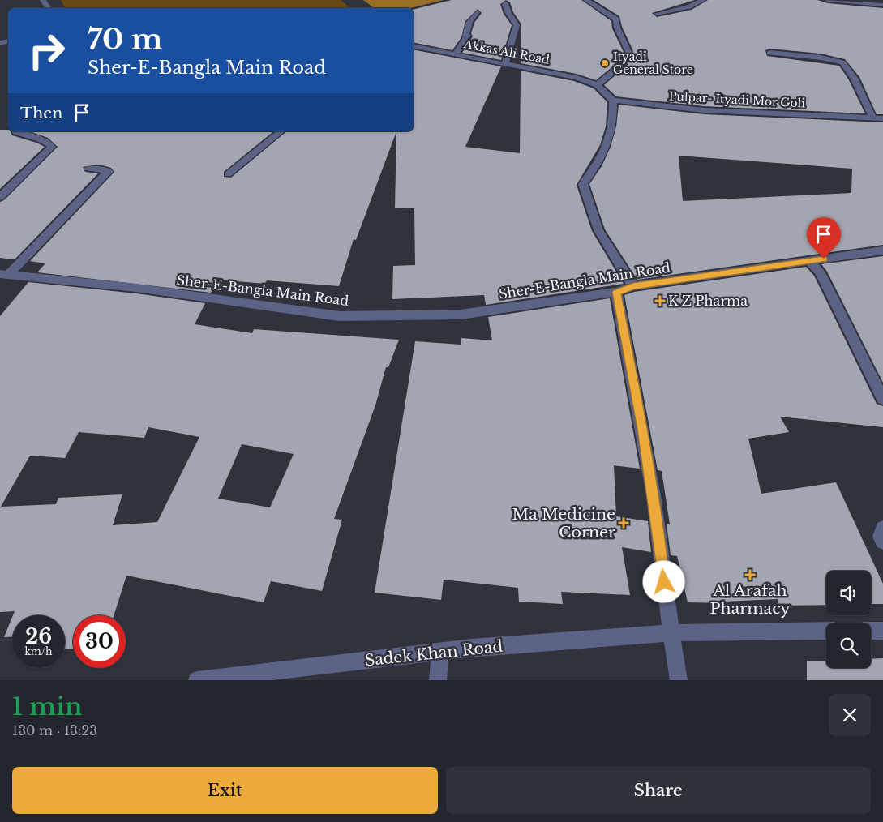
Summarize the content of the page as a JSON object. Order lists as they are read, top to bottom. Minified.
{"streets":{"street":["Akkas Ali Road","Pulpar- Ityadi Mor Goli","Sher-E-Bangla Main Road","Sadek Khan Road"]},"places":{"other":["Ityadi General Store"],"health":["K Z Pharma","Ma Medicine Corner","Al Arafah Pharmacy"]},"page":{"turn":["70 m","Sher-E-Bangla Main Road"],"then":"Then","speed":"26 km/h","limit":"30","heading":["1 min","130 m · 13:23"],"buttons":["Exit","Share"]}}
